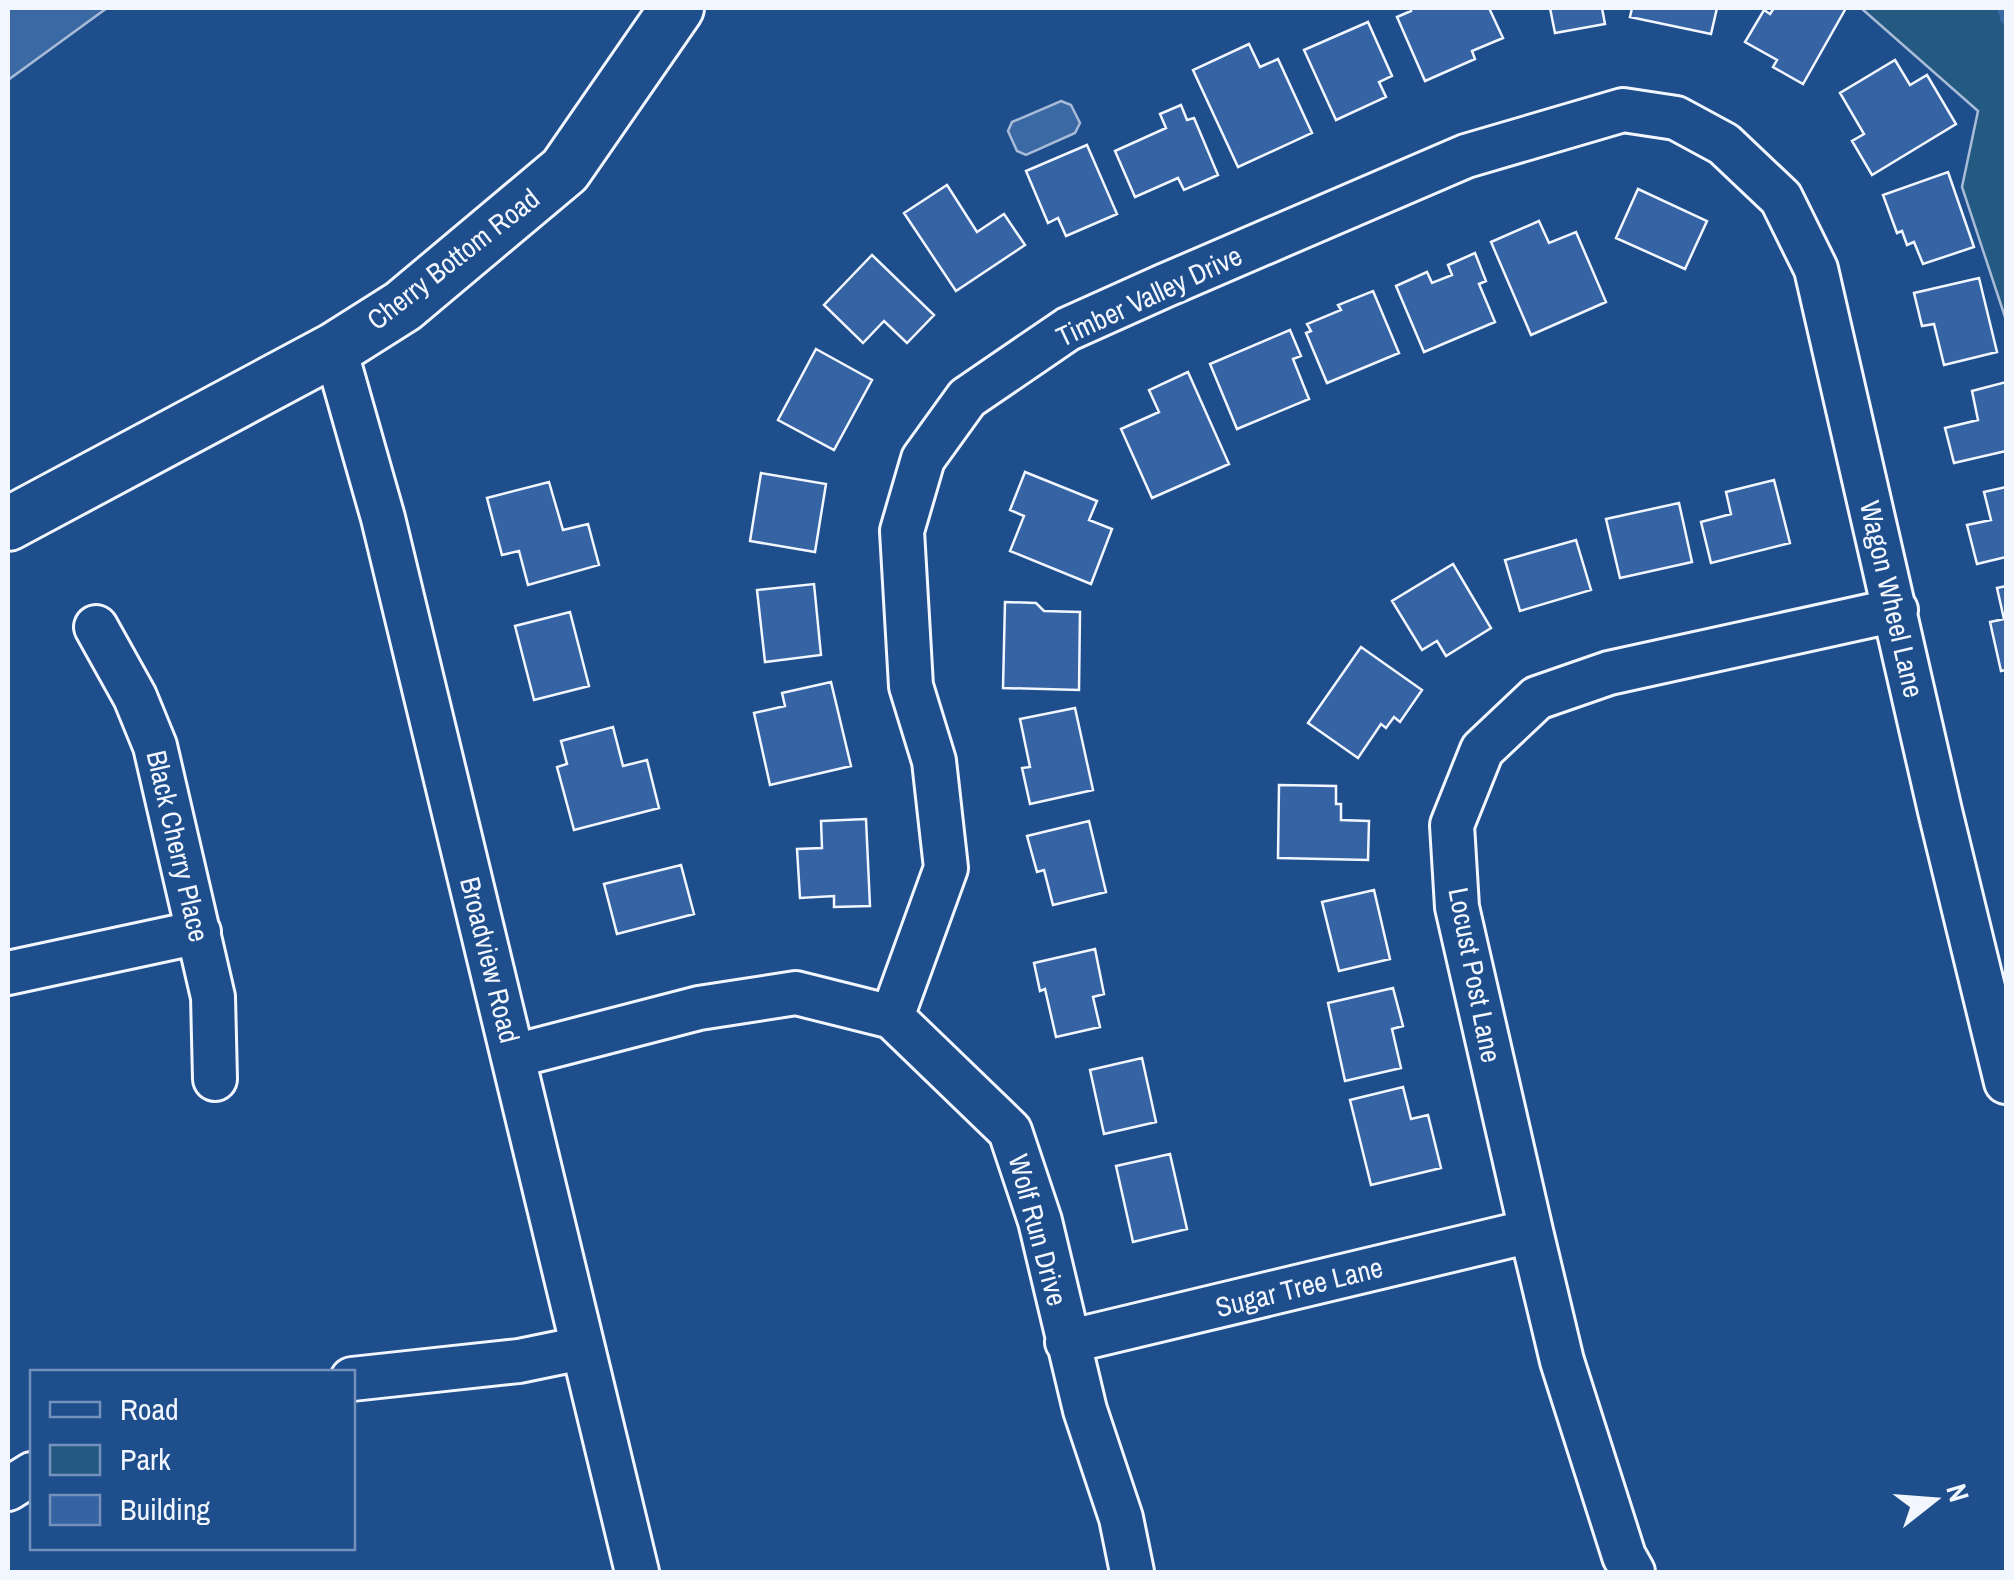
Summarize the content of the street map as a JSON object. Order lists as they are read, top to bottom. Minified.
{"streets":{"main road":["Cherry Bottom Road"],"street":["Timber Valley Drive","Wagon Wheel Lane","Black Cherry Place","Broadview Road","Locust Post Lane","Wolf Run Drive","Sugar Tree Lane"]},"crossings":[["Cherry Bottom Road","Broadview Road"],["Timber Valley Drive","Wagon Wheel Lane"],["Timber Valley Drive","Wolf Run Drive"],["Wagon Wheel Lane","Locust Post Lane"],["Broadview Road","Wolf Run Drive"],["Locust Post Lane","Sugar Tree Lane"],["Wolf Run Drive","Sugar Tree Lane"]],"legend":["Road","Park","Building"],"north":"right"}
